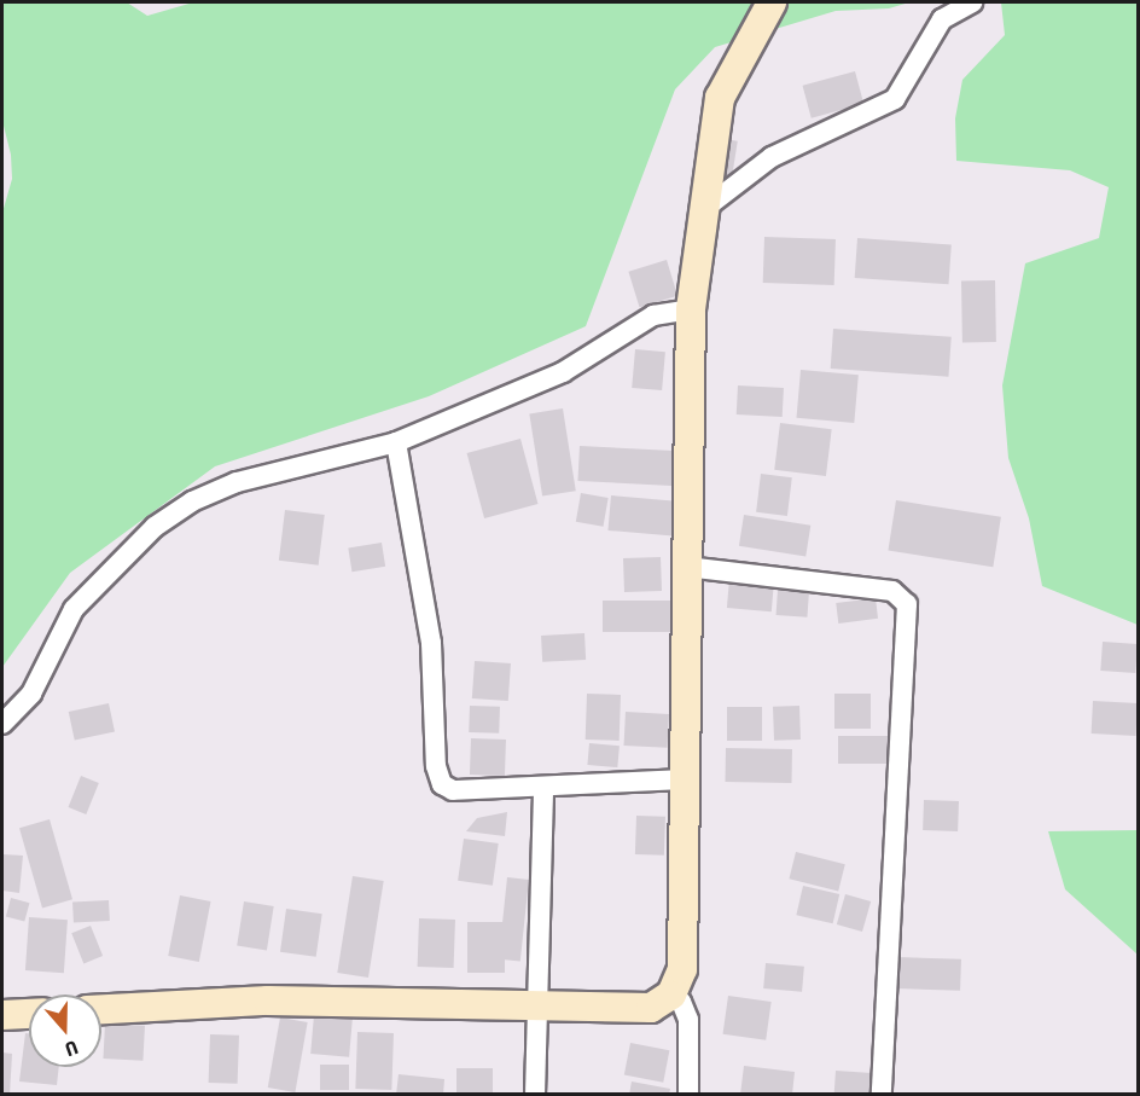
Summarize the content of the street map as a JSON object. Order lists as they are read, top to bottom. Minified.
{"north":"bottom"}
